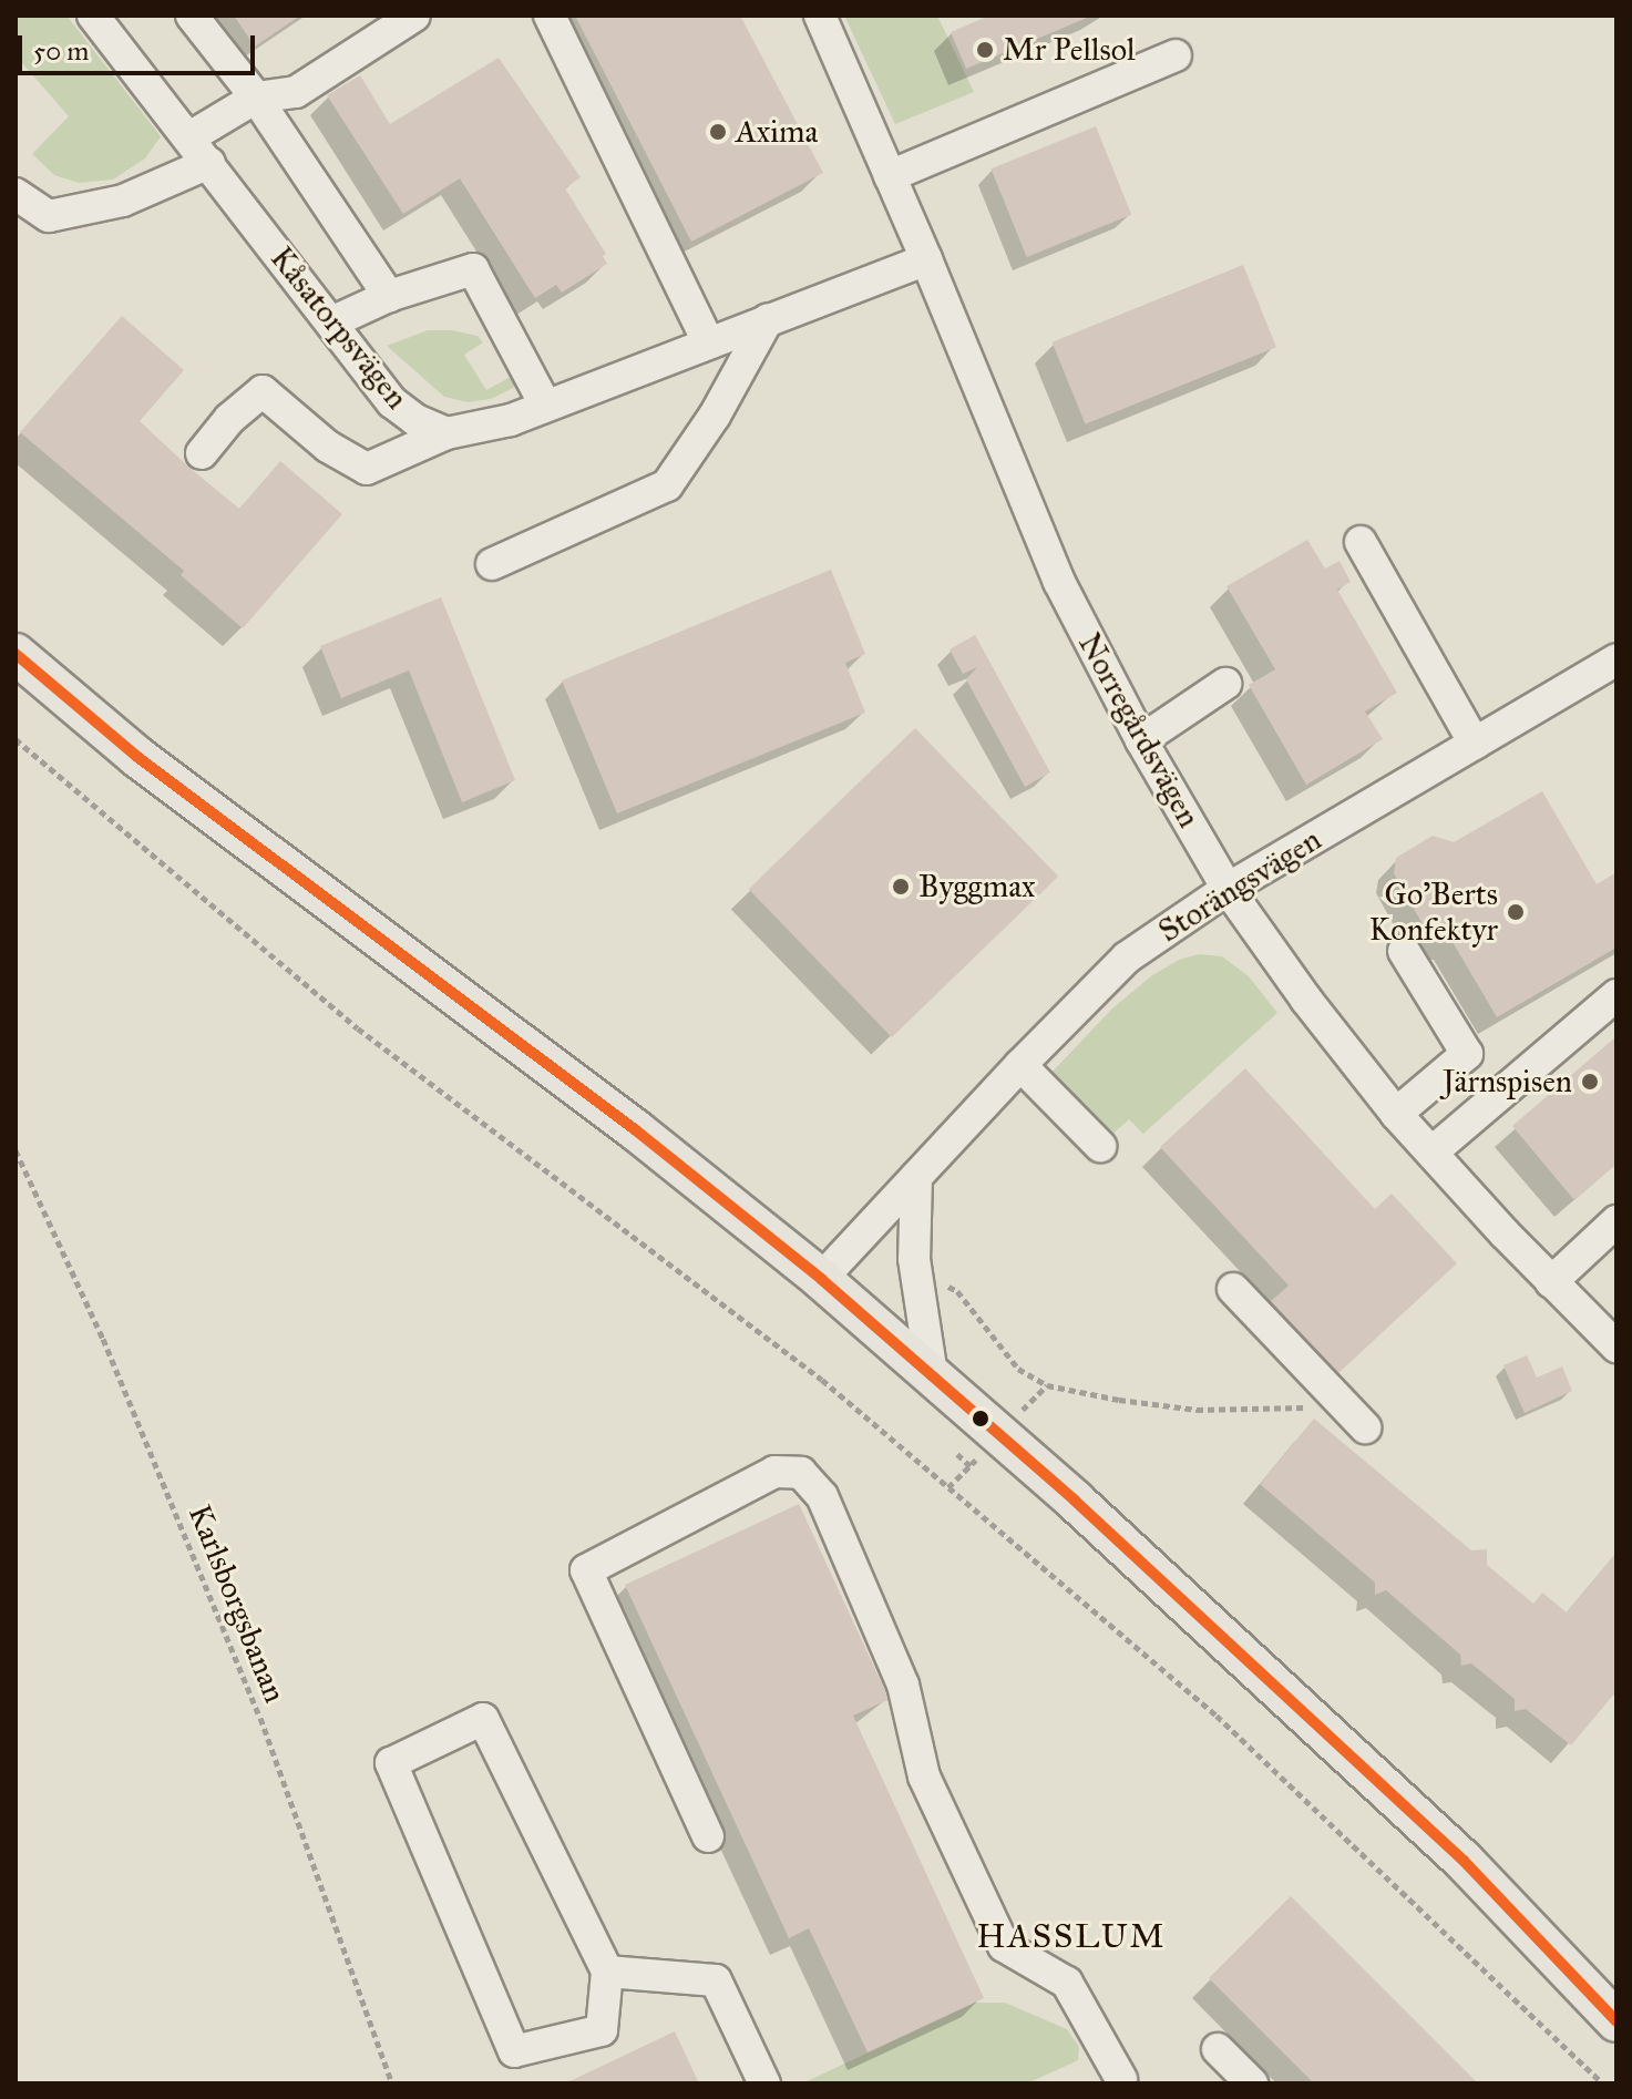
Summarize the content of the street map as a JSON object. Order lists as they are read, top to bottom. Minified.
{"streets":{"street":["Kåsatorpsvägen","Norregårdsvägen","Storängsvägen"],"path":["Karlsborgsbanan"]},"crossings":[["Norregårdsvägen","Storängsvägen"]],"districts":["HASSLUM"],"places":["Mr Pellsol","Axima","Byggmax","Go'Berts Konfektyr","Järnspisen"],"scale_bar":"50 m"}
